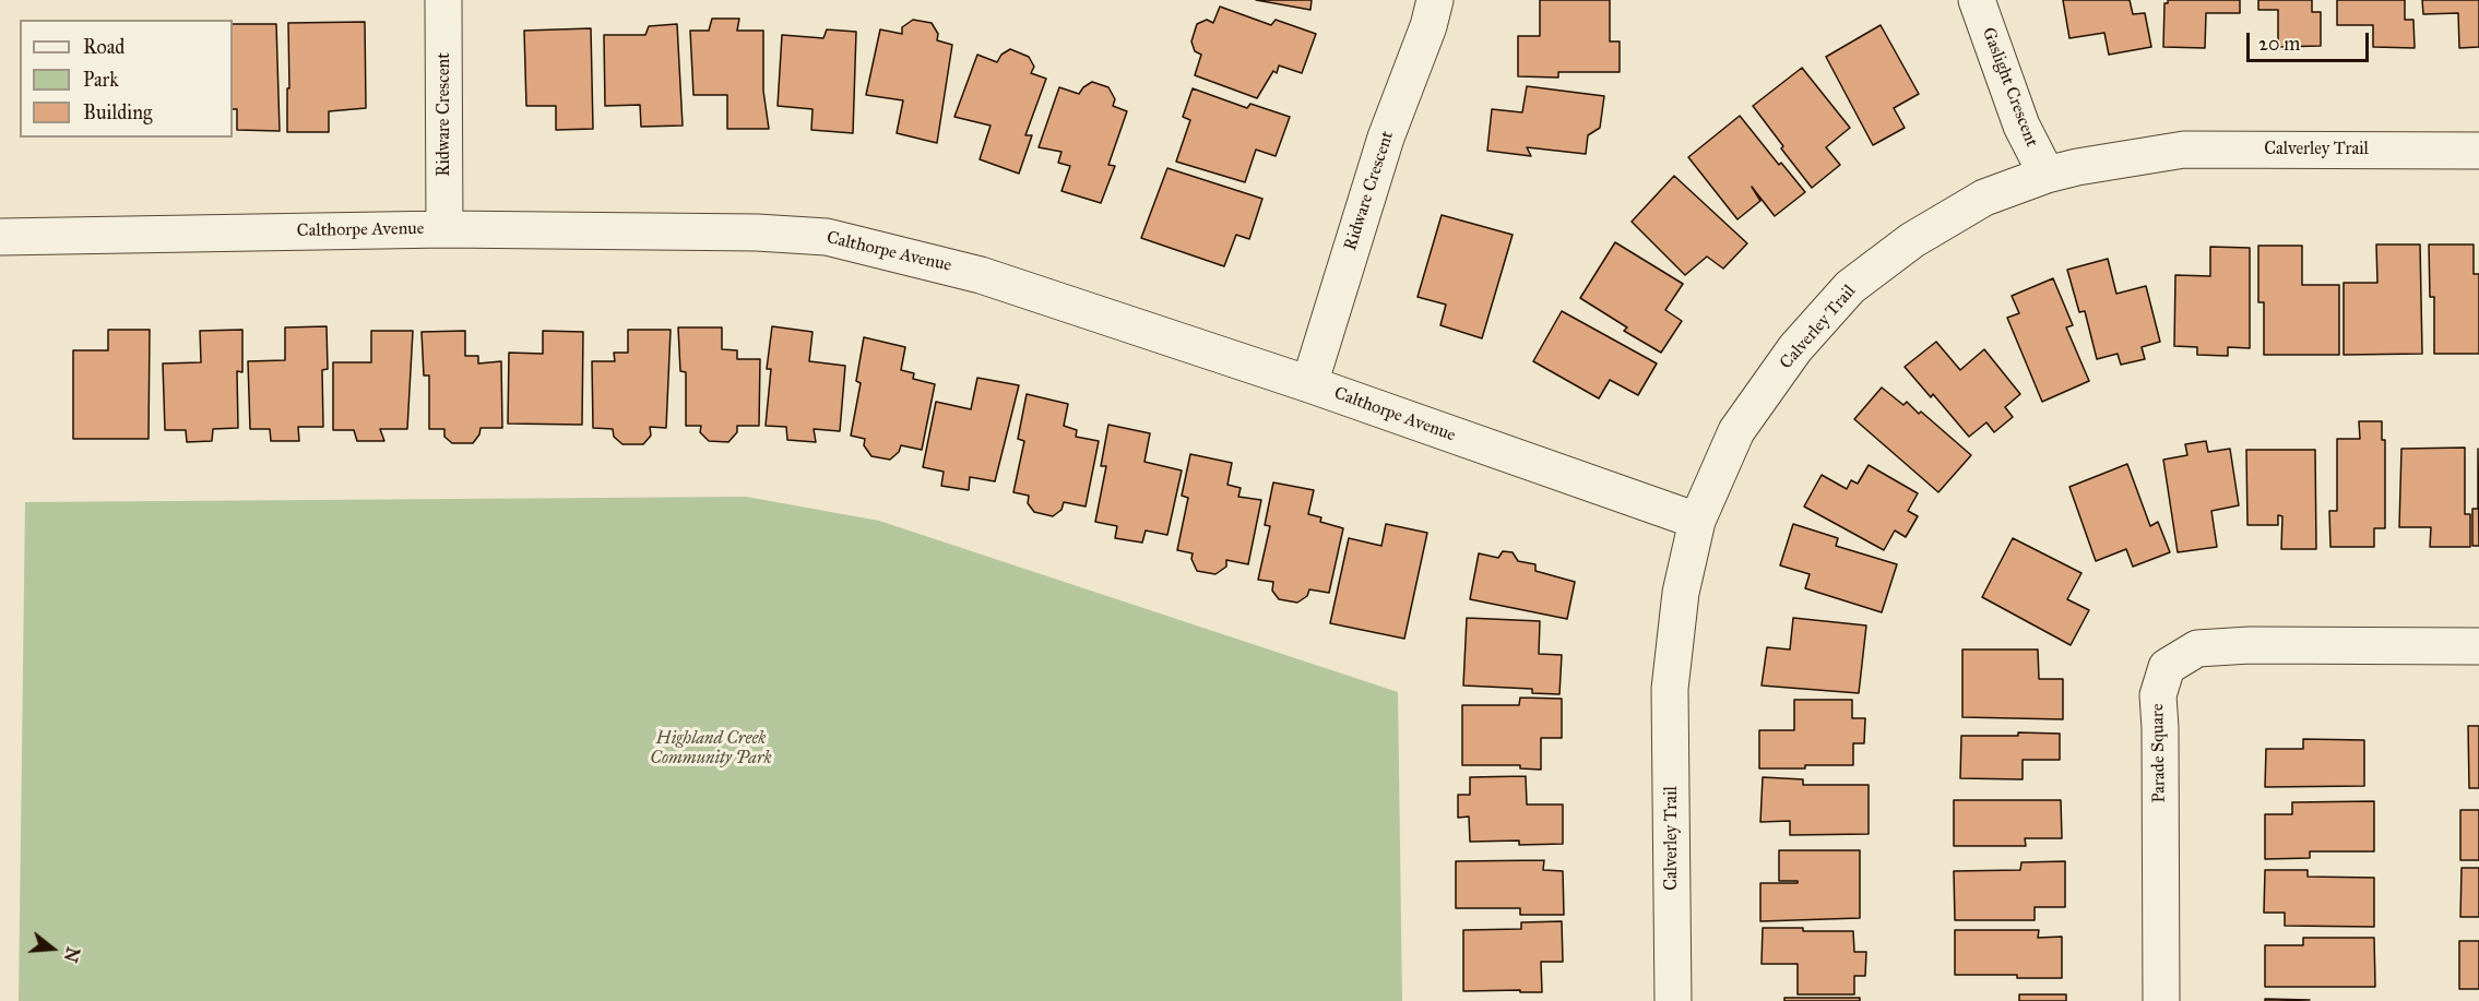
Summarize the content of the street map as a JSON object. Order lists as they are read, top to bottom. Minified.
{"streets":{"street":["Gaslight Crescent","Ridware Crescent","Calverley Trail","Calthorpe Avenue","Parade Square"]},"crossings":[["Gaslight Crescent","Calverley Trail"],["Ridware Crescent","Calthorpe Avenue"],["Calverley Trail","Calthorpe Avenue"]],"parks":["Highland Creek Community Park"],"legend":["Road","Park","Building"],"scale_bar":"20 m","north":"right"}
